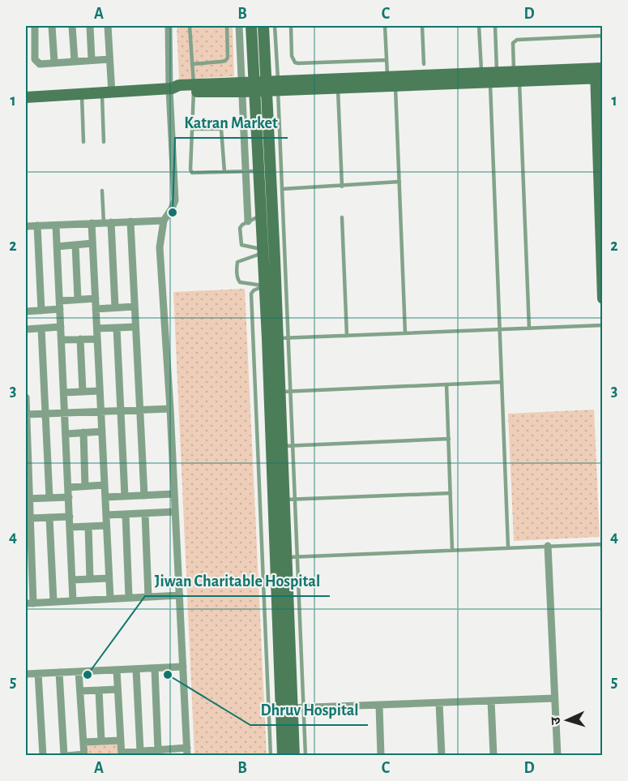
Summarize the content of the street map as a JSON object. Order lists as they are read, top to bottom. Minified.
{"places":["Katran Market","Jiwan Charitable Hospital","Dhruv Hospital"],"north":"left","grid":{"columns":["A","B","C","D"],"rows":["1","2","3","4","5"]}}
